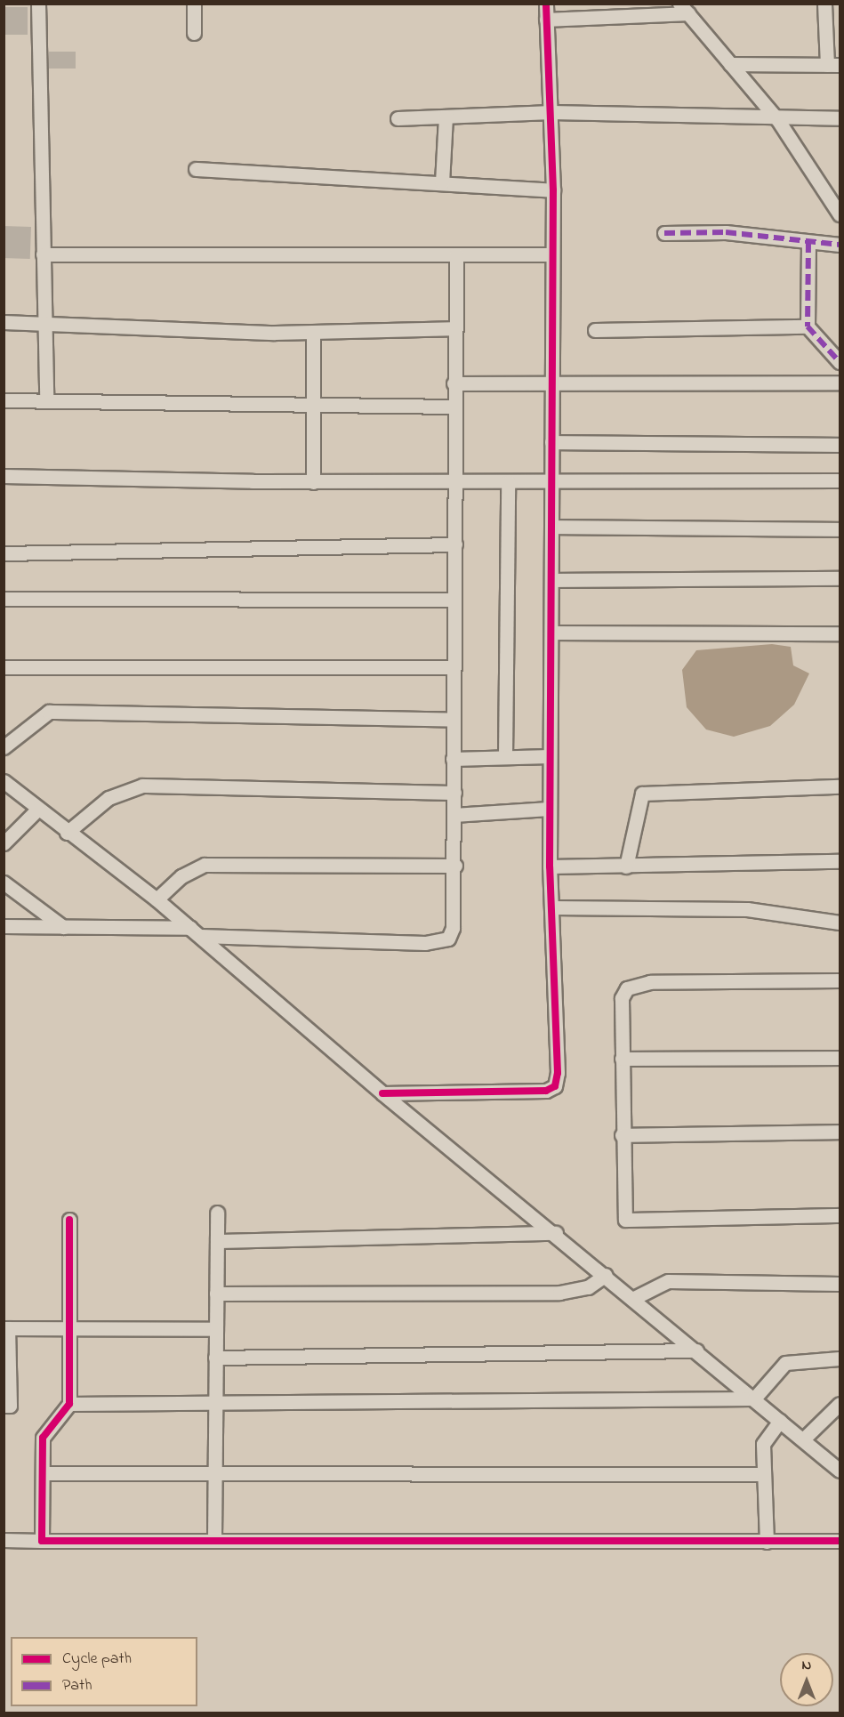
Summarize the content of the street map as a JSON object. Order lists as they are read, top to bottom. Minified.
{"legend":["Cycle path","Path"],"north":"top"}
